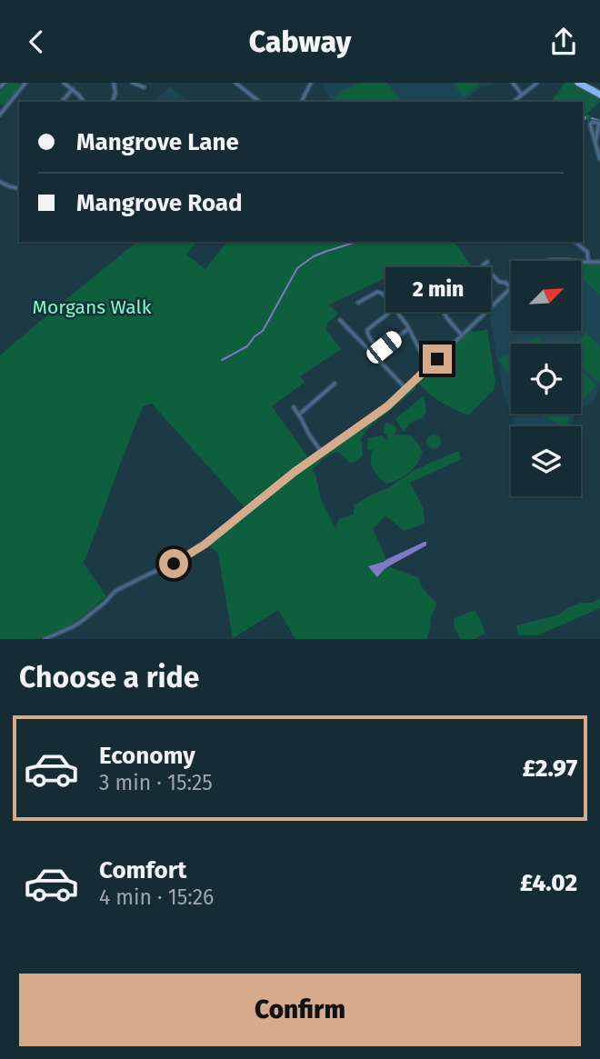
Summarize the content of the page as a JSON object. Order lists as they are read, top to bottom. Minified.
{"parks":["Morgans Walk"],"north":"top right","page":{"header":"Cabway","banner":["Mangrove Lane","Mangrove Road"],"bubble":"2 min","heading":"Choose a ride","list":[{"name":"Economy","note":"3 min · 15:25","value":"£2.97"},{"name":"Comfort","note":"4 min · 15:26","value":"£4.02"}],"buttons":"Confirm"}}
